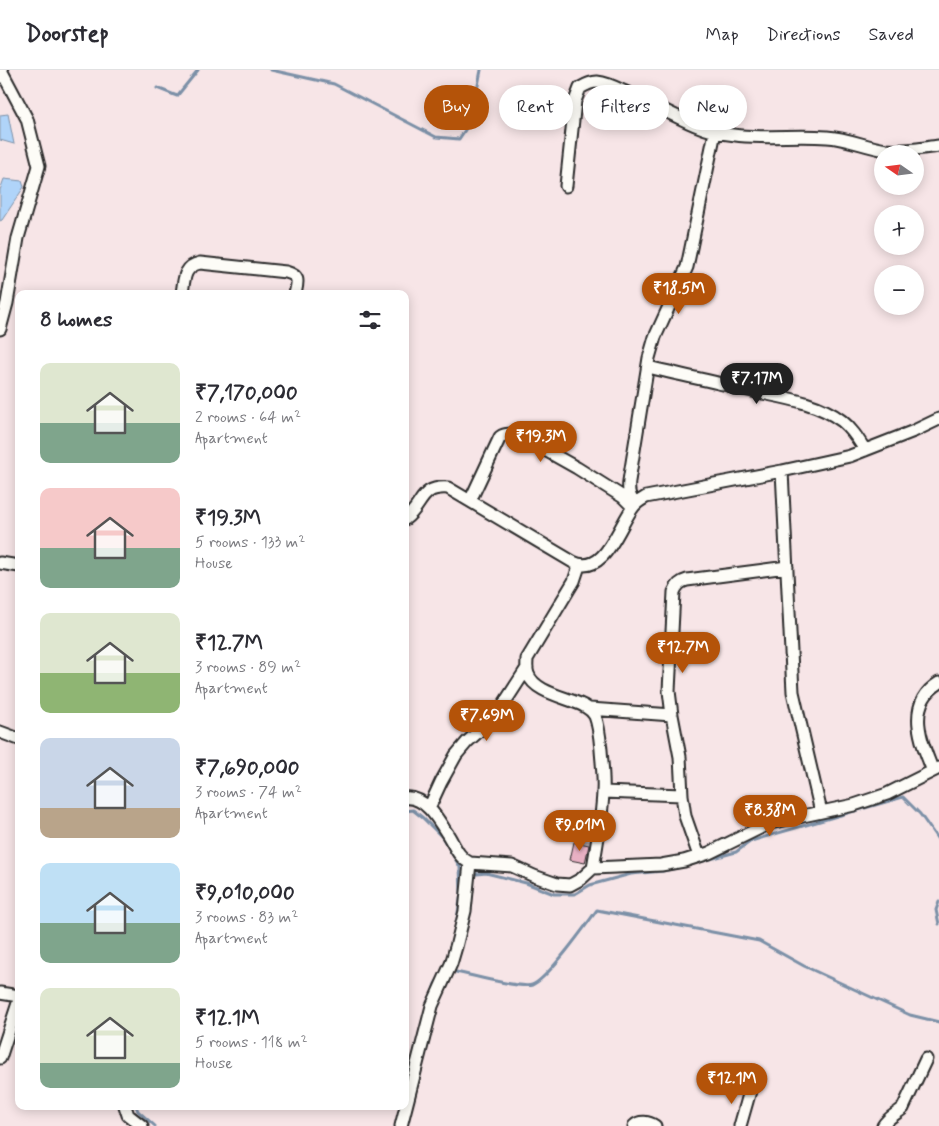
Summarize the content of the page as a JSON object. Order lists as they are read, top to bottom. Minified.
{"north":"left","page":{"header":"Doorstep","nav":["Map","Directions","Saved"],"chip":["Buy","Rent","Filters","New"],"map_buttons":["+","−"],"price":["₹18.5M","₹7.17M","₹19.3M","₹12.7M","₹7.69M","₹8.38M","₹9.01M","₹12.1M"],"heading":"8 homes","list":[{"name":"₹7,170,000","note":"2 rooms · 64 m² · Apartment"},{"name":"₹19.3M","note":"5 rooms · 133 m² · House"},{"name":"₹12.7M","note":"3 rooms · 89 m² · Apartment"},{"name":"₹7,690,000","note":"3 rooms · 74 m² · Apartment"},{"name":"₹9,010,000","note":"3 rooms · 83 m² · Apartment"},{"name":"₹12.1M","note":"5 rooms · 118 m² · House"}]}}
